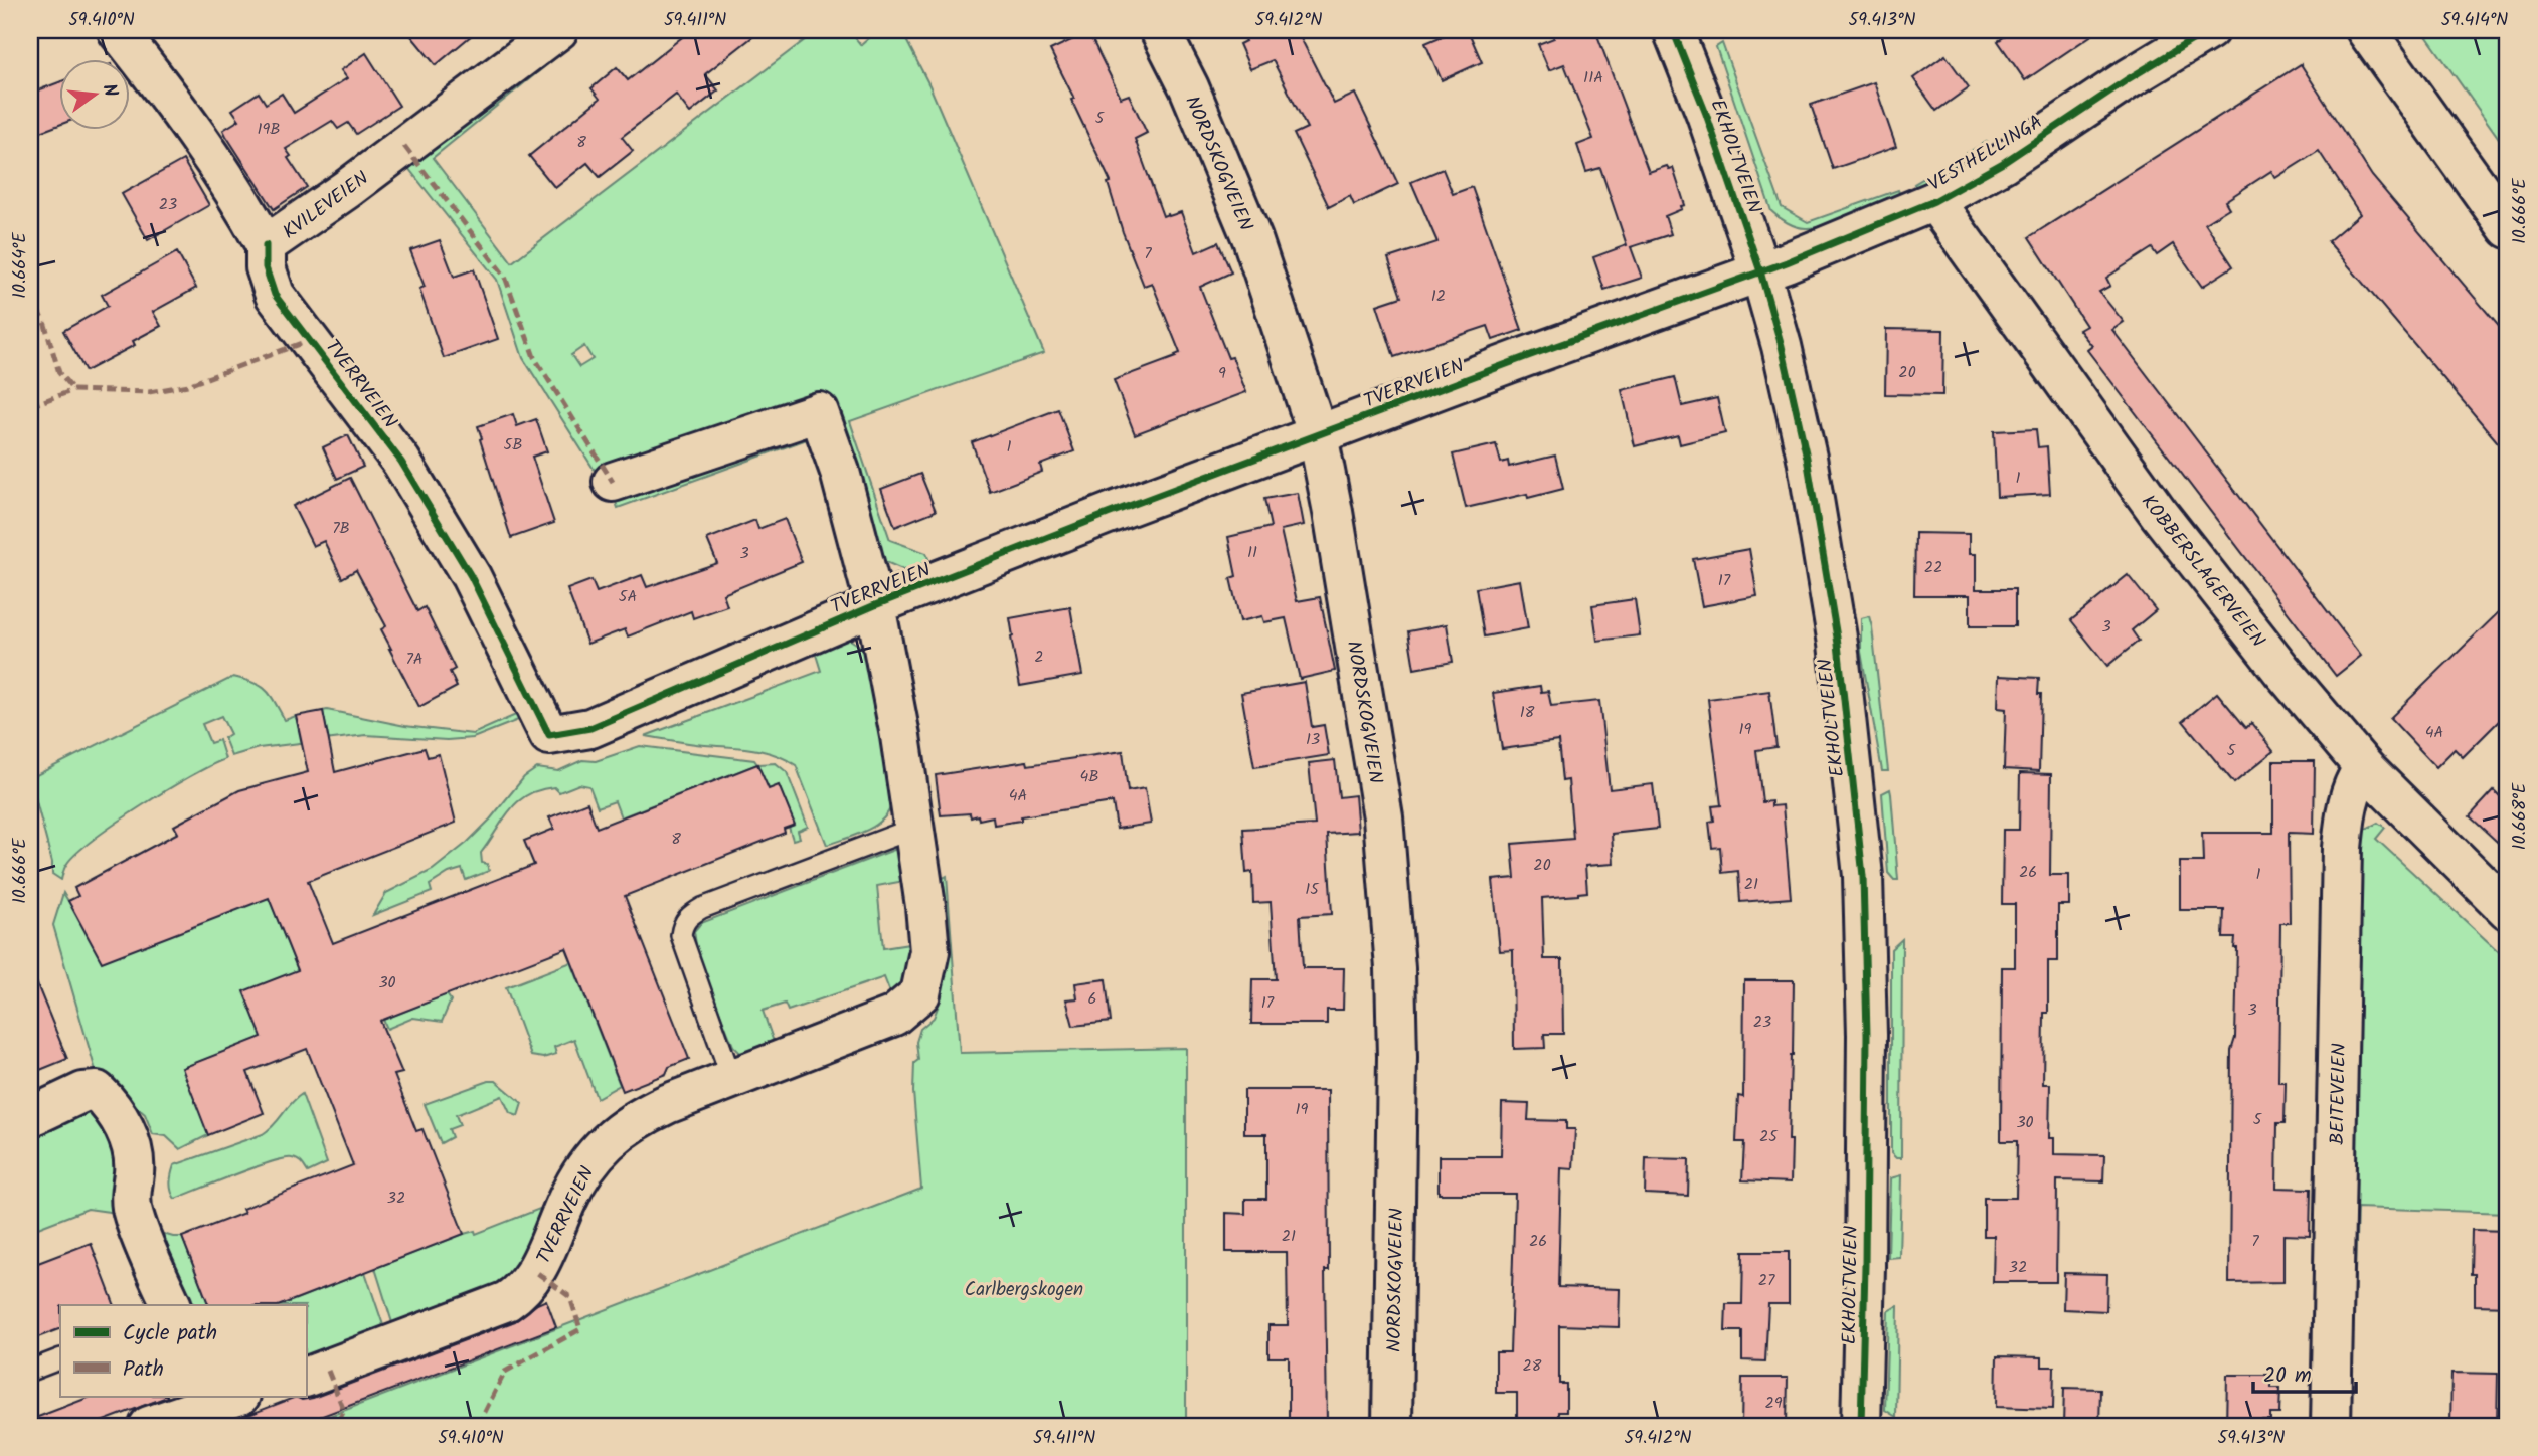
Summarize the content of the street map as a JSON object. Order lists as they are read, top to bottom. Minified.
{"streets":{"street":["VESTHELLINGA","EKHOLTVEIEN","NORDSKOGVEIEN","KVILEVEIEN","TVERRVEIEN","KOBBERSLAGERVEIEN","BEITEVEIEN"]},"crossings":[["VESTHELLINGA","EKHOLTVEIEN"],["VESTHELLINGA","TVERRVEIEN"],["VESTHELLINGA","KOBBERSLAGERVEIEN"],["EKHOLTVEIEN","TVERRVEIEN"],["NORDSKOGVEIEN","TVERRVEIEN"],["KVILEVEIEN","TVERRVEIEN"],["KOBBERSLAGERVEIEN","BEITEVEIEN"]],"parks":["Carlbergskogen"],"house_numbers":["11A","5","19B","8","23","7","12","20","9","5B","1","1","7B","11","3","22","17","5A","3","2","7A","18","19","4A","13","5","4B","4A","8","20","26","1","21","15","30","6","17","3","23","19","5","30","25","32","21","26","7","32","27","28","29"],"legend":["Cycle path","Path"],"scale_bar":"20 m","north":"right","coordinates":["59.410°N","59.411°N","59.412°N","59.413°N","59.414°N","10.666°E","10.664°E","10.668°E"]}
